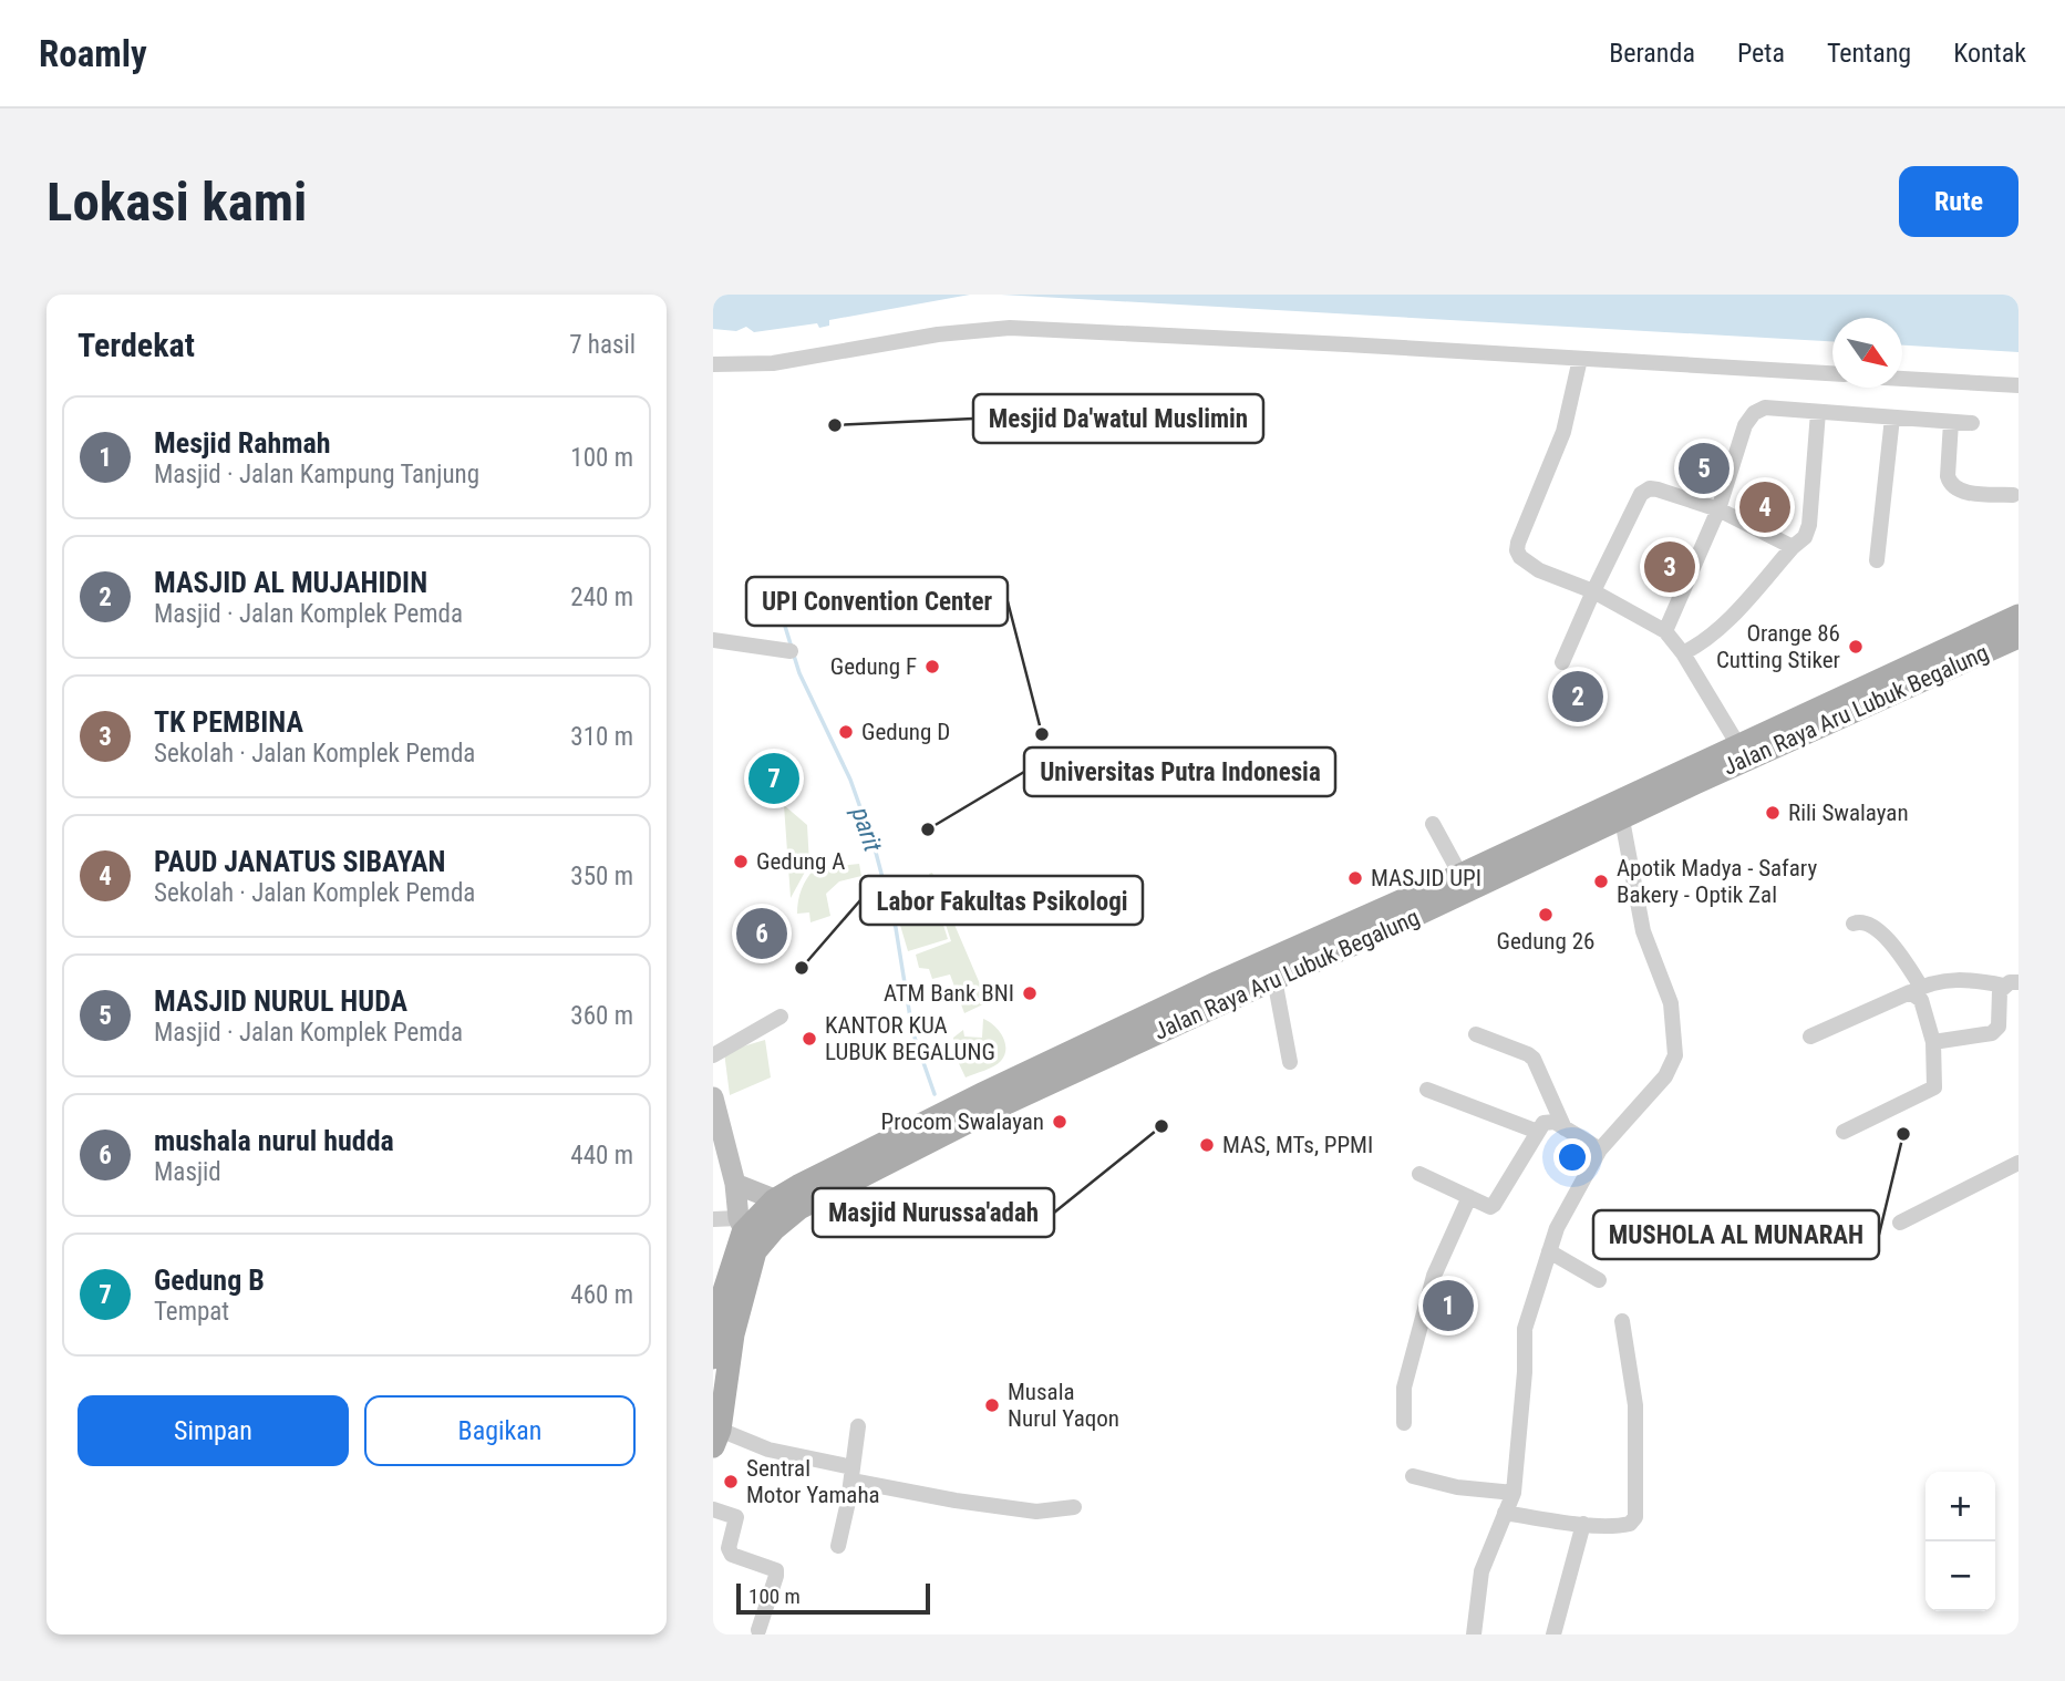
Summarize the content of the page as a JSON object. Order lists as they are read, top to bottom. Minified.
{"streets":{"main road":["Jalan Raya Aru Lubuk Begalung"]},"water":["parit"],"places":["Mesjid Da'watul Muslimin","Orange 86 Cutting Stiker","Gedung F","Gedung D","UPI Convention Center","Rili Swalayan","Universitas Putra Indonesia","Gedung A","MASJID UPI","Apotik Madya - Safary Bakery - Optik Zal","Gedung 26","Labor Fakultas Psikologi","ATM Bank BNI","KANTOR KUA LUBUK BEGALUNG","Procom Swalayan","Masjid Nurussa'adah","MUSHOLA AL MUNARAH","MAS, MTs, PPMI","Musala Nurul Yaqon","Sentral Motor Yamaha"],"scale_bar":"100 m","north":"bottom right","page":{"header":"Roamly","nav":["Beranda","Peta","Tentang","Kontak"],"buttons":["Rute",["Simpan","Bagikan"]],"title":"Lokasi kami","heading":["Terdekat","7 hasil"],"list":[{"mark":"1","name":"Mesjid Rahmah","note":"Masjid · Jalan Kampung Tanjung","value":"100 m"},{"mark":"2","name":"MASJID AL MUJAHIDIN","note":"Masjid · Jalan Komplek Pemda","value":"240 m"},{"mark":"3","name":"TK PEMBINA","note":"Sekolah · Jalan Komplek Pemda","value":"310 m"},{"mark":"4","name":"PAUD JANATUS SIBAYAN","note":"Sekolah · Jalan Komplek Pemda","value":"350 m"},{"mark":"5","name":"MASJID NURUL HUDA","note":"Masjid · Jalan Komplek Pemda","value":"360 m"},{"mark":"6","name":"mushala nurul hudda","note":"Masjid","value":"440 m"},{"mark":"7","name":"Gedung B","note":"Tempat","value":"460 m"}],"pins":["5","4","3","2","7","6","1"],"map_buttons":["+","−"],"scale":"100 m"}}
